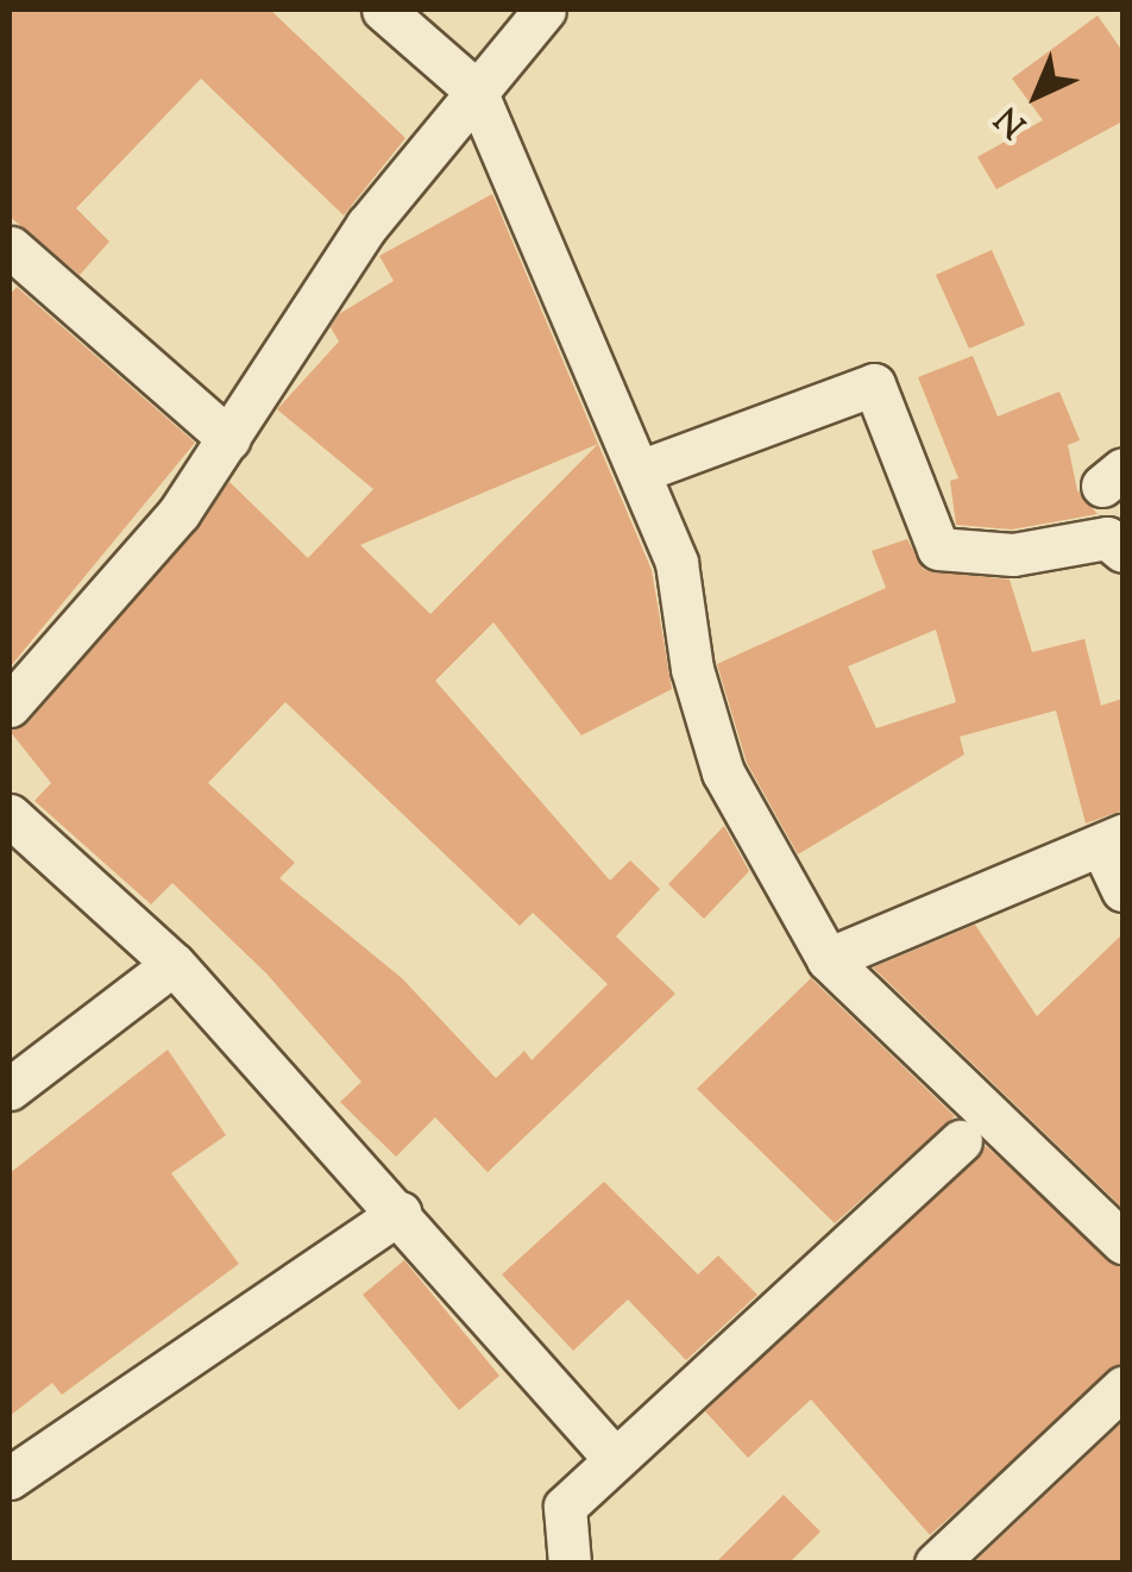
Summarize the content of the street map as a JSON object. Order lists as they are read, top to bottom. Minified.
{"north":"bottom left"}
